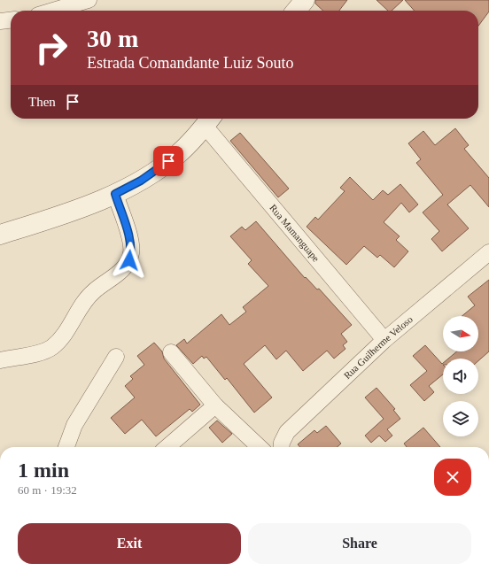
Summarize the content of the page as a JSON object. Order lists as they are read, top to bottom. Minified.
{"streets":{"street":["Rua Mamanguape","Rua Guilherme Veloso"]},"crossings":[["Rua Mamanguape","Rua Guilherme Veloso"]],"north":"right","page":{"turn":["30 m","Estrada Comandante Luiz Souto"],"then":"Then","heading":["1 min","60 m · 19:32"],"buttons":["Exit","Share"]}}
